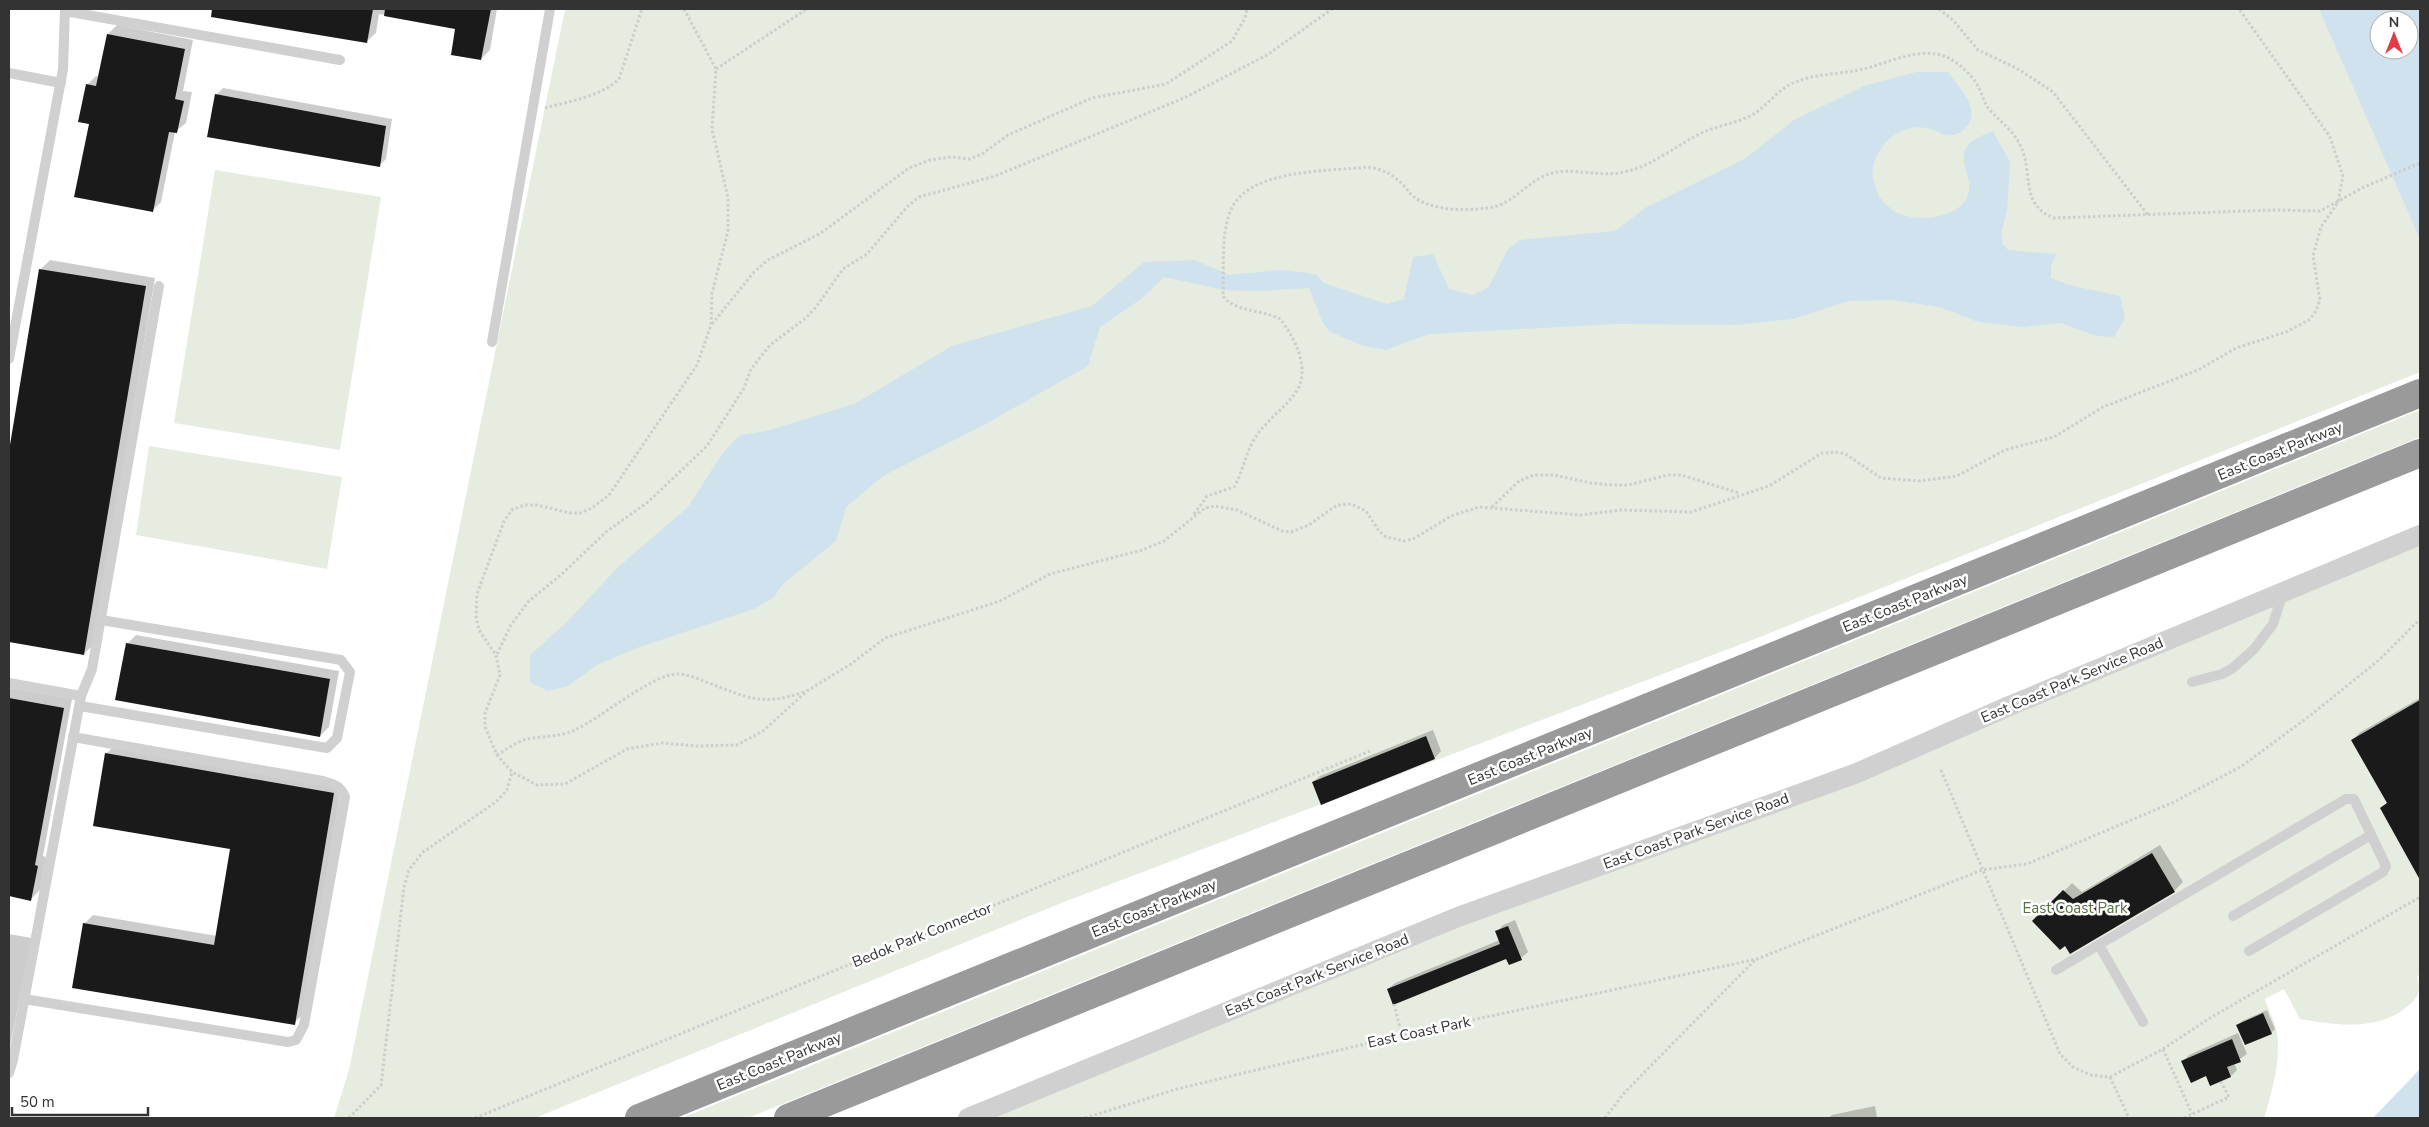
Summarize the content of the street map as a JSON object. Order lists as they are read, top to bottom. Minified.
{"streets":{"highway":["East Coast Parkway"],"street":["East Coast Park Service Road"],"path":["Bedok Park Connector","East Coast Park"]},"parks":["East Coast Park"],"scale_bar":"50 m","north":"top"}
